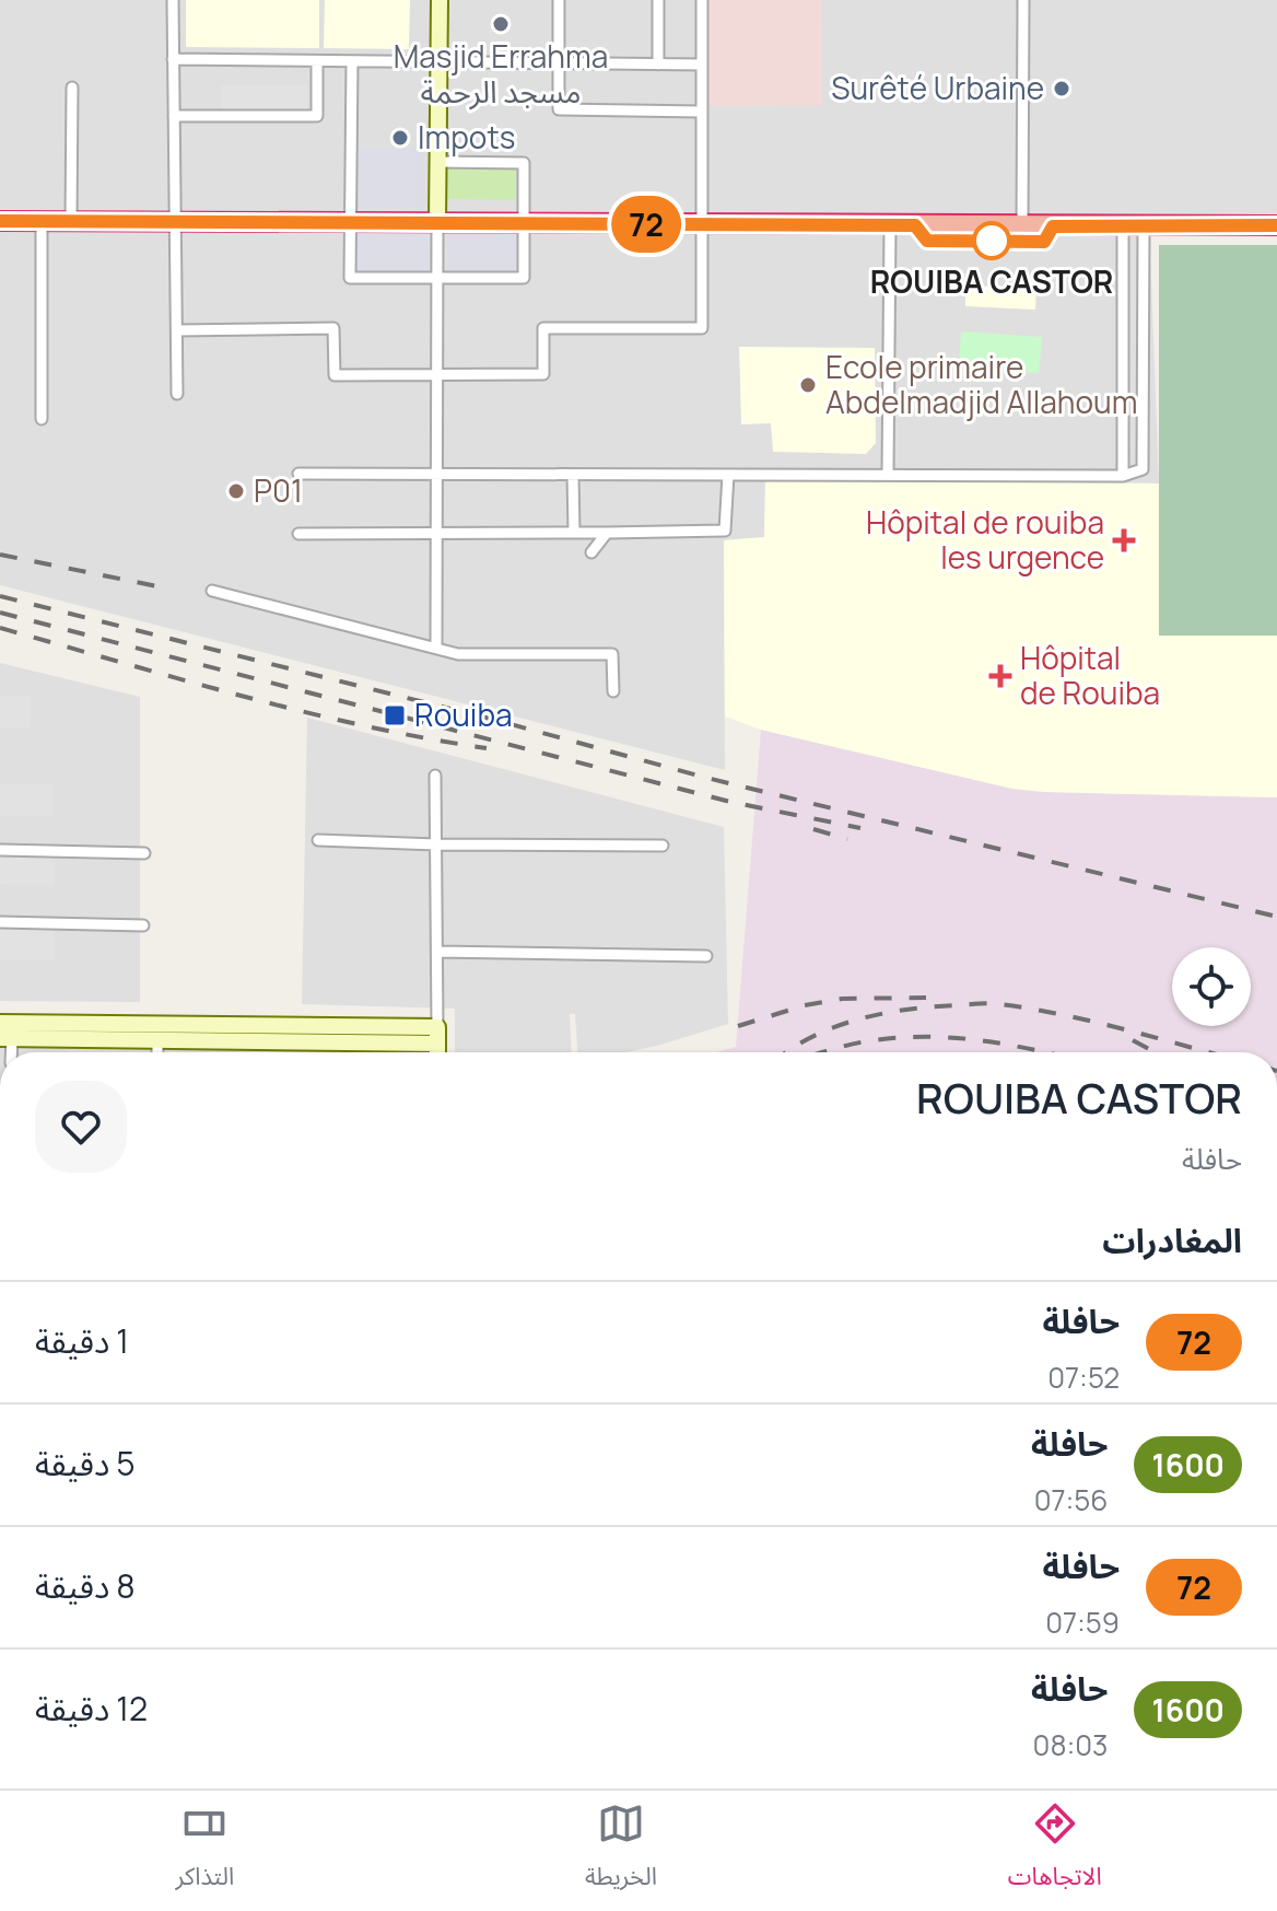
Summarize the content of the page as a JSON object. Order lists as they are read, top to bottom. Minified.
{"places":{"other":["Masjid Errahma مسجد الرحمة","Surêté Urbaine","Impots","ROUIBA CASTOR","Ecole primaire Abdelmadjid Allahoum","P01"],"health":["Hôpital de rouiba les urgence","Hôpital de Rouiba"],"transit":["Rouiba"]},"lines":["bus line 72"],"page":{"on_map":"72","heading":[["ROUIBA CASTOR","حافلة"],"المغادرات"],"list":[{"mark":"72","name":"حافلة","note":"07:52","value":"1 دقيقة"},{"mark":"1600","name":"حافلة","note":"07:56","value":"5 دقيقة"},{"mark":"72","name":"حافلة","note":"07:59","value":"8 دقيقة"},{"mark":"1600","name":"حافلة","note":"08:03","value":"12 دقيقة"}],"tabs":["الاتجاهات","الخريطة","التذاكر"]}}
